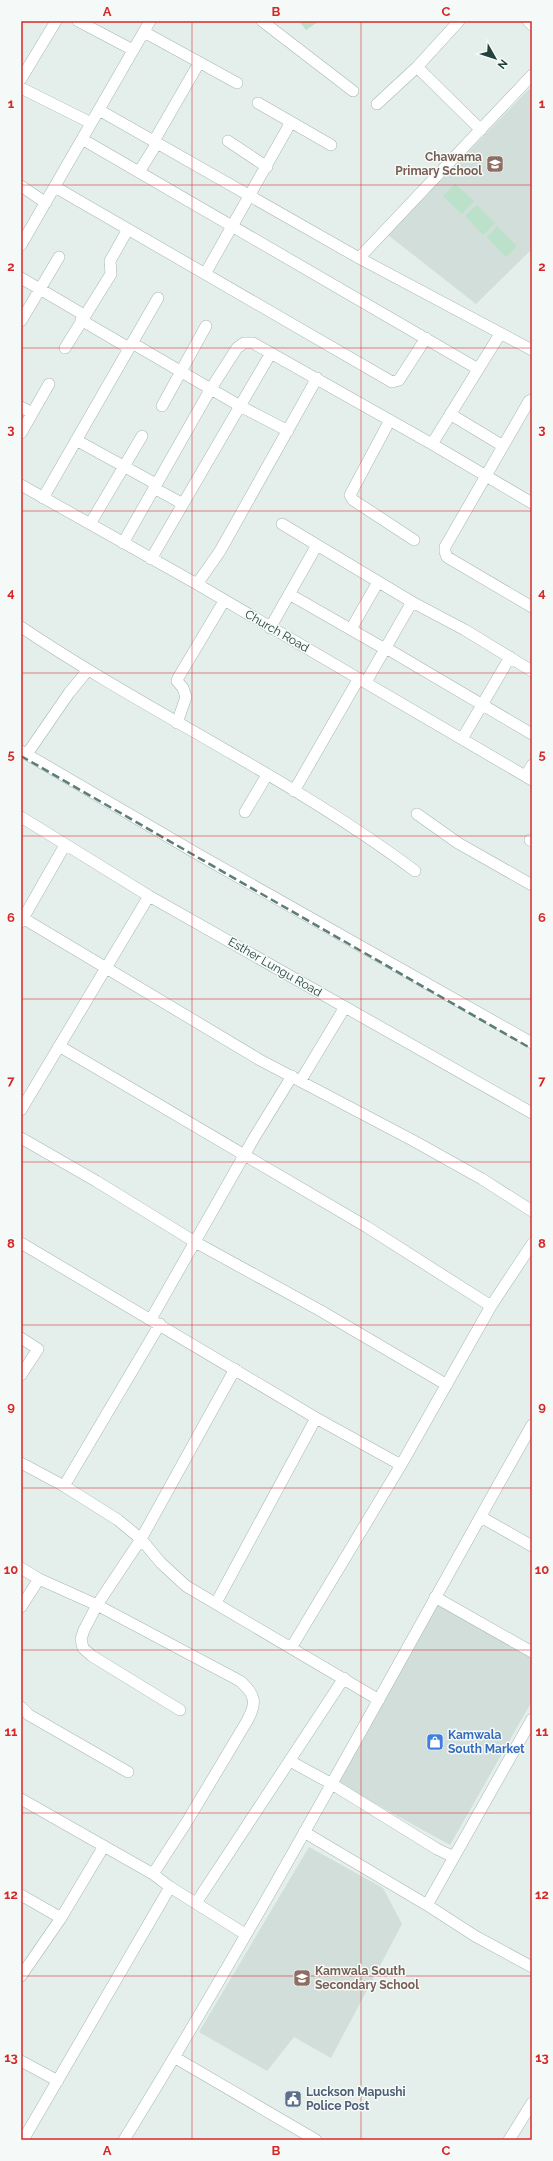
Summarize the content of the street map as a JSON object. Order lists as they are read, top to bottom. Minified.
{"streets":{"street":["Church Road","Esther Lungu Road"]},"places":{"school or university":["Chawama Primary School","Kamwala South Secondary School"],"shop":["Kamwala South Market"],"public building":["Luckson Mapushi Police Post"]},"north":"bottom right","grid":{"columns":["A","B","C"],"rows":["1","2","3","4","5","6","7","8","9","10","11","12","13"]}}
